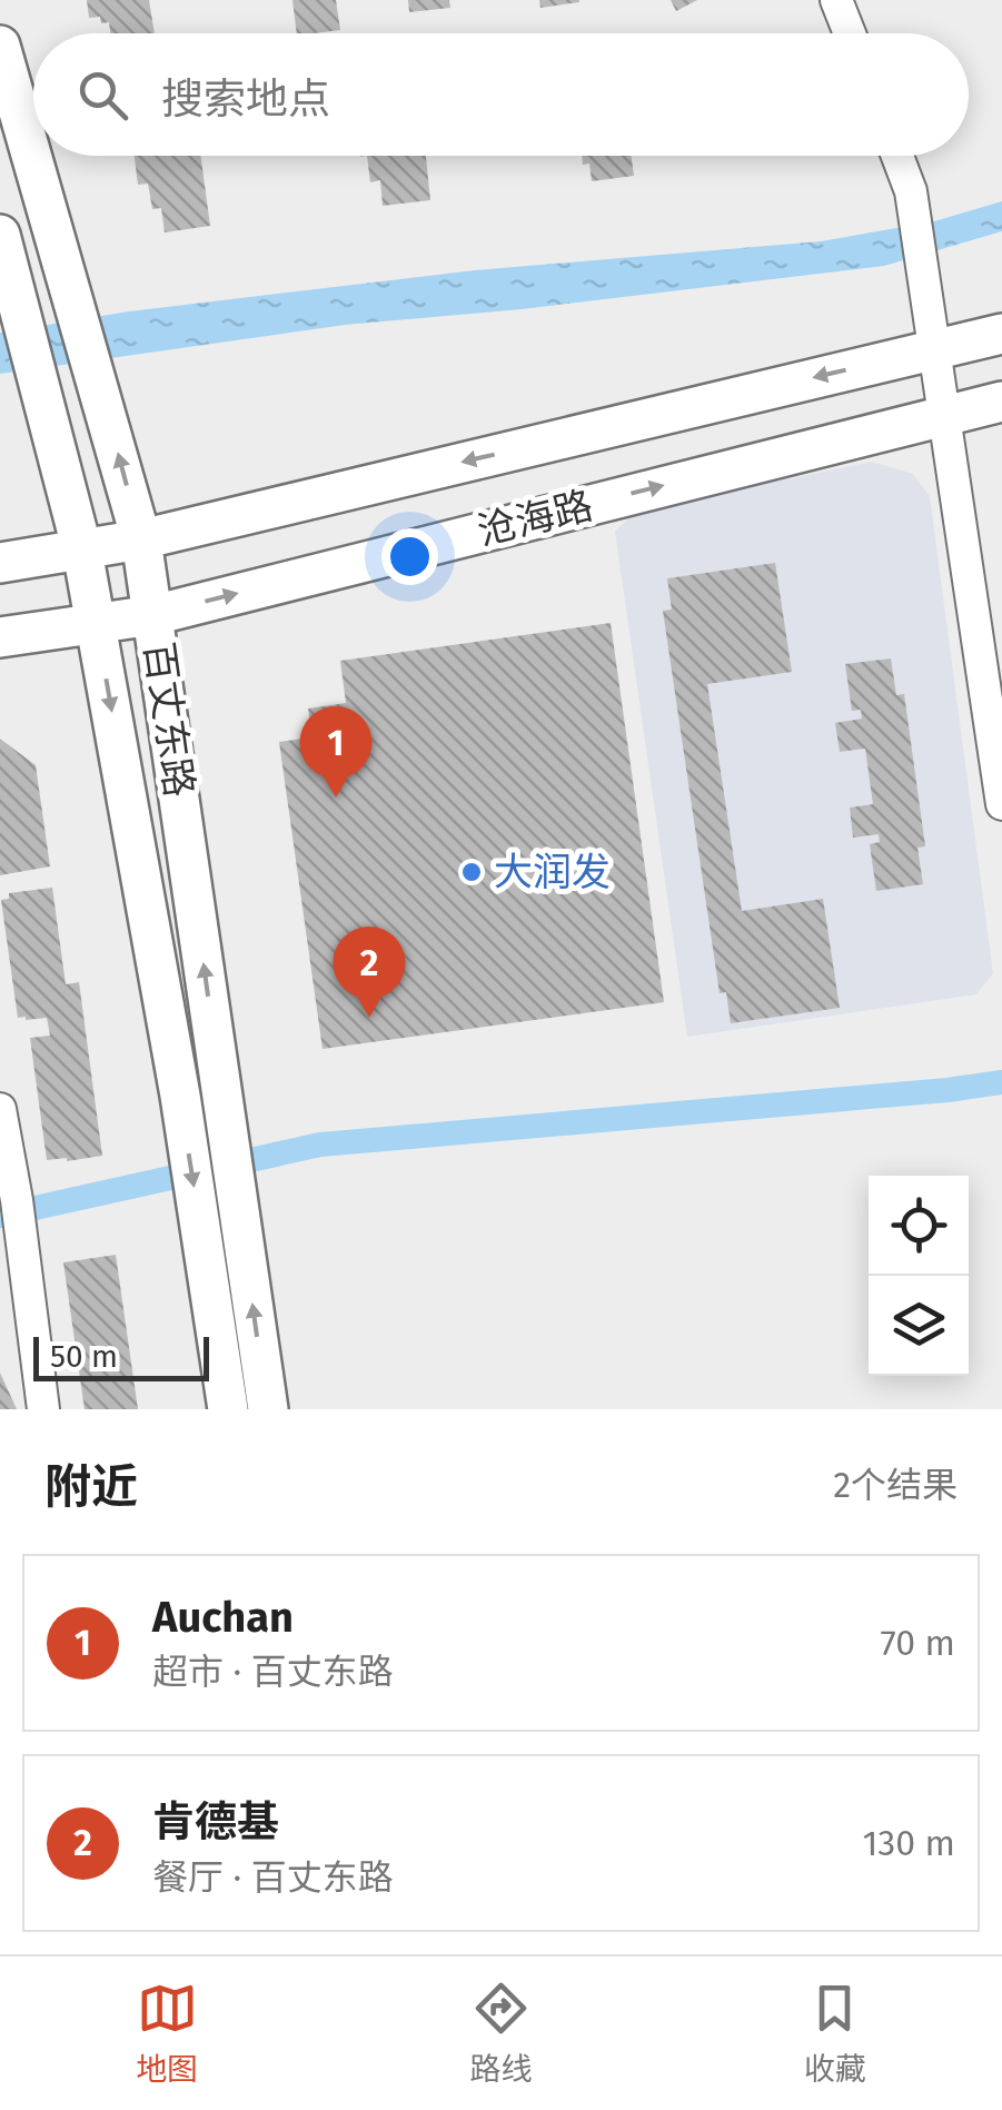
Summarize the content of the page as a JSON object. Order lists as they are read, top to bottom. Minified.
{"streets":{"main road":["沧海路","百丈东路"]},"crossings":[["沧海路","百丈东路"]],"places":["大润发"],"scale_bar":"50 m","page":{"search":"搜索地点","pins":["1","2"],"scale":"50 m","heading":["附近","2个结果"],"list":[{"mark":"1","name":"Auchan","note":"超市 · 百丈东路","value":"70 m"},{"mark":"2","name":"肯德基","note":"餐厅 · 百丈东路","value":"130 m"}],"nav":["地图","路线","收藏"]}}
